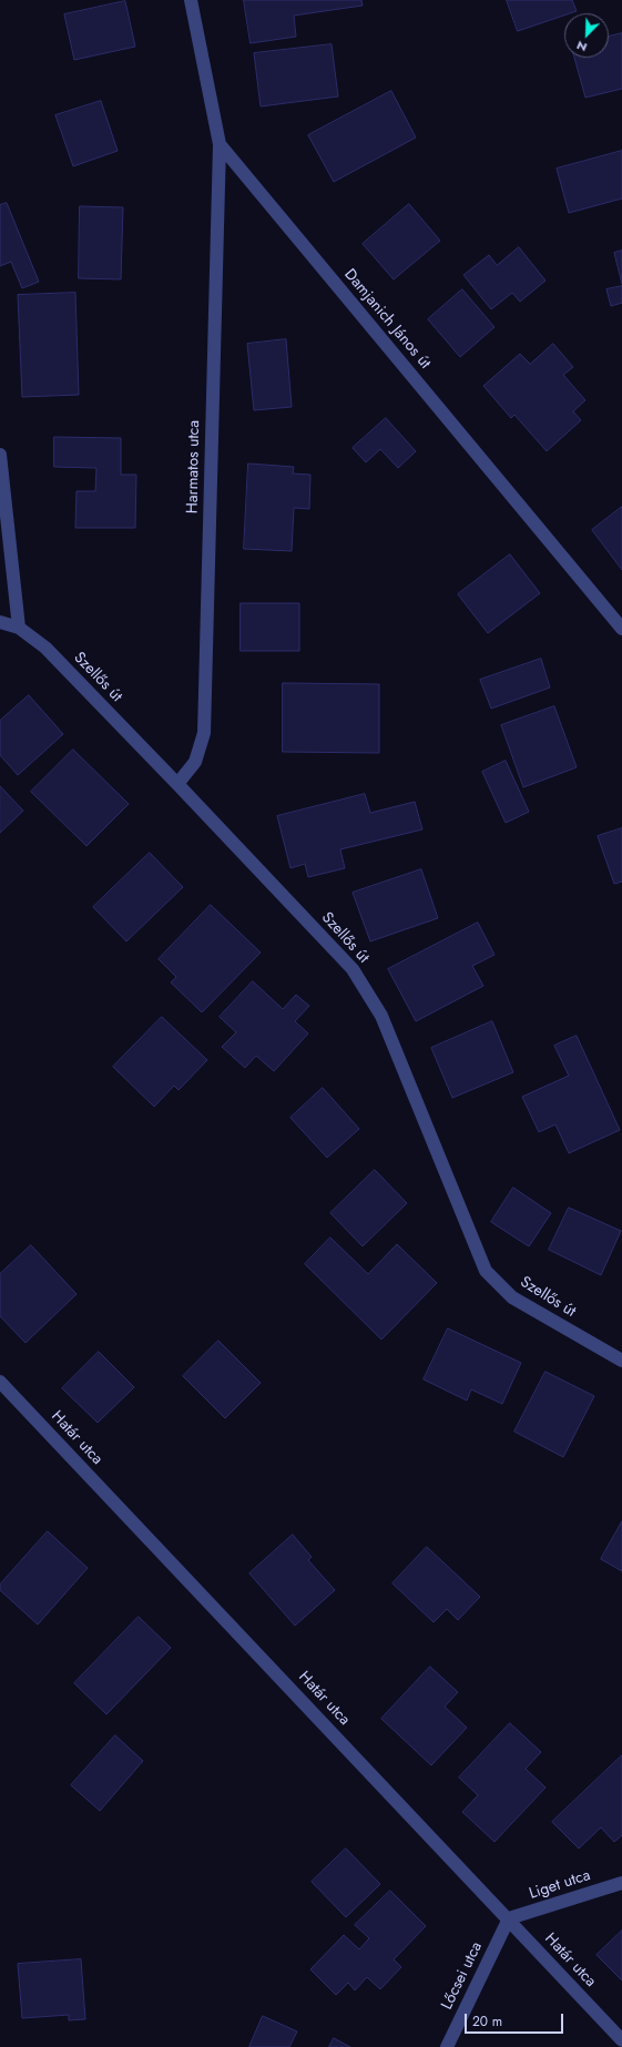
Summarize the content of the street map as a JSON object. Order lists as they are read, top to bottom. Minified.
{"streets":{"street":["Damjanich János út","Harmatos utca","Szellős út","Határ utca","Liget utca","Lőcsei utca"]},"crossings":[["Damjanich János út","Harmatos utca"],["Harmatos utca","Szellős út"],["Határ utca","Liget utca"],["Határ utca","Lőcsei utca"],["Liget utca","Lőcsei utca"]],"scale_bar":"20 m","north":"bottom left"}
